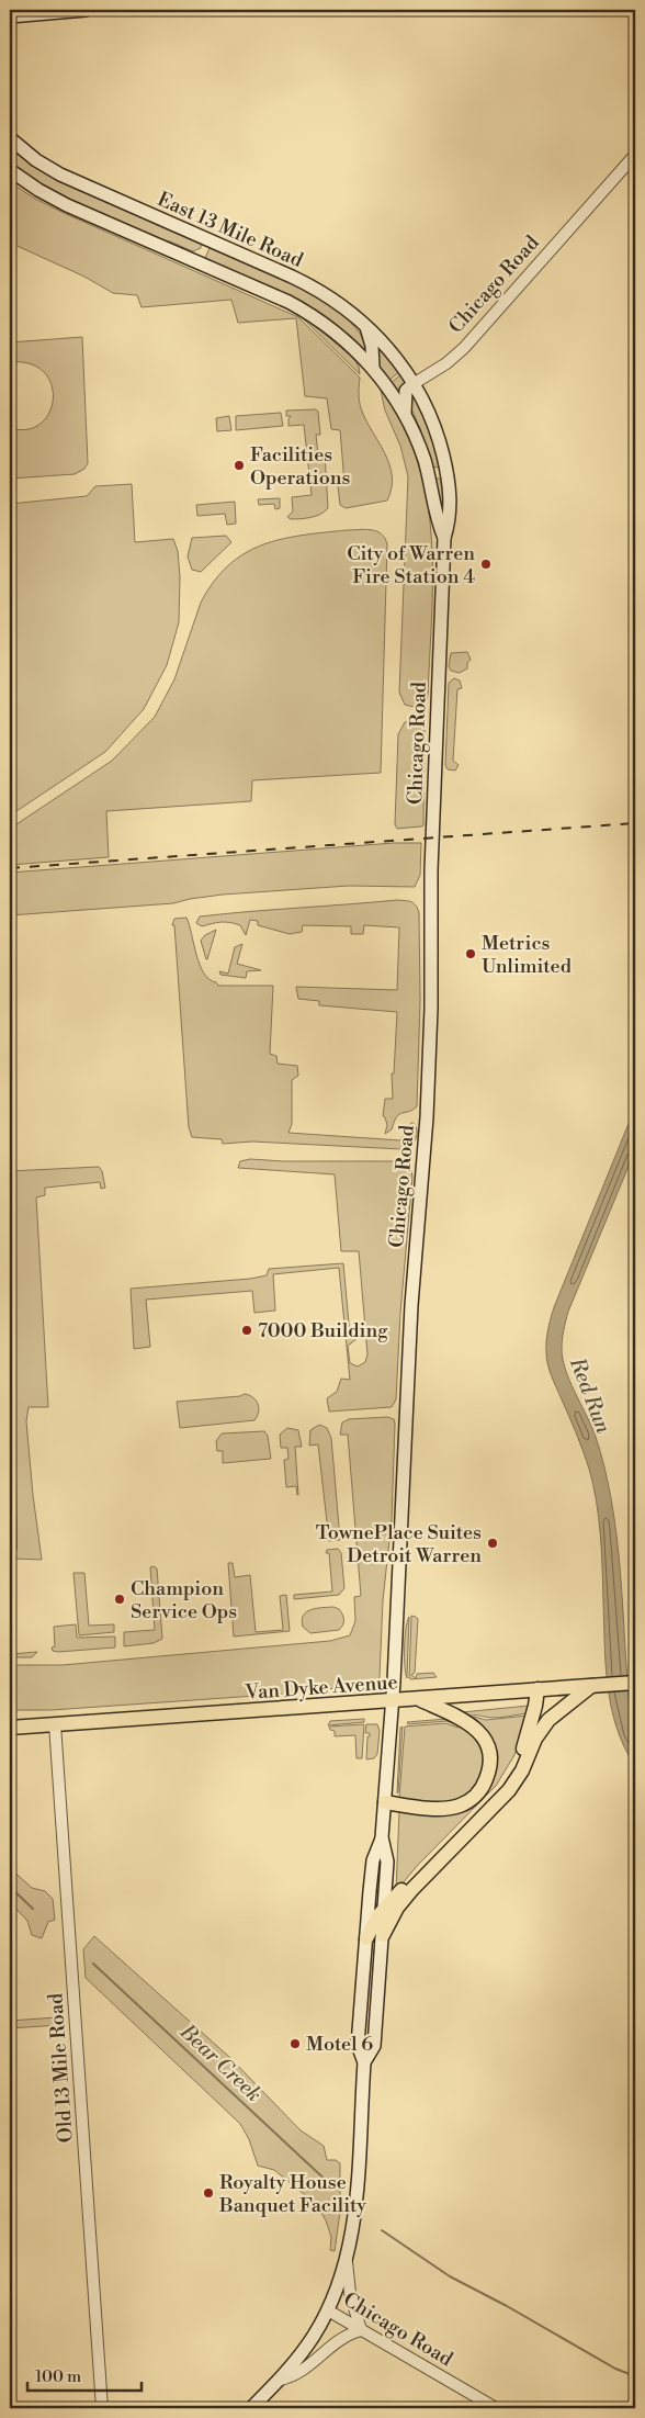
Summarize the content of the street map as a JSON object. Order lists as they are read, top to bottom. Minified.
{"streets":{"main road":["East 13 Mile Road","Chicago Road","Van Dyke Avenue"],"street":["Old 13 Mile Road"]},"crossings":[["East 13 Mile Road","Chicago Road"],["Chicago Road","Van Dyke Avenue"],["Van Dyke Avenue","Old 13 Mile Road"]],"water":["Red Run","Bear Creek"],"places":["Facilities Operations","City of Warren Fire Station 4","Metrics Unlimited","7000 Building","TownePlace Suites Detroit Warren","Champion Service Ops","Motel 6","Royalty House Banquet Facility"],"scale_bar":"100 m"}
